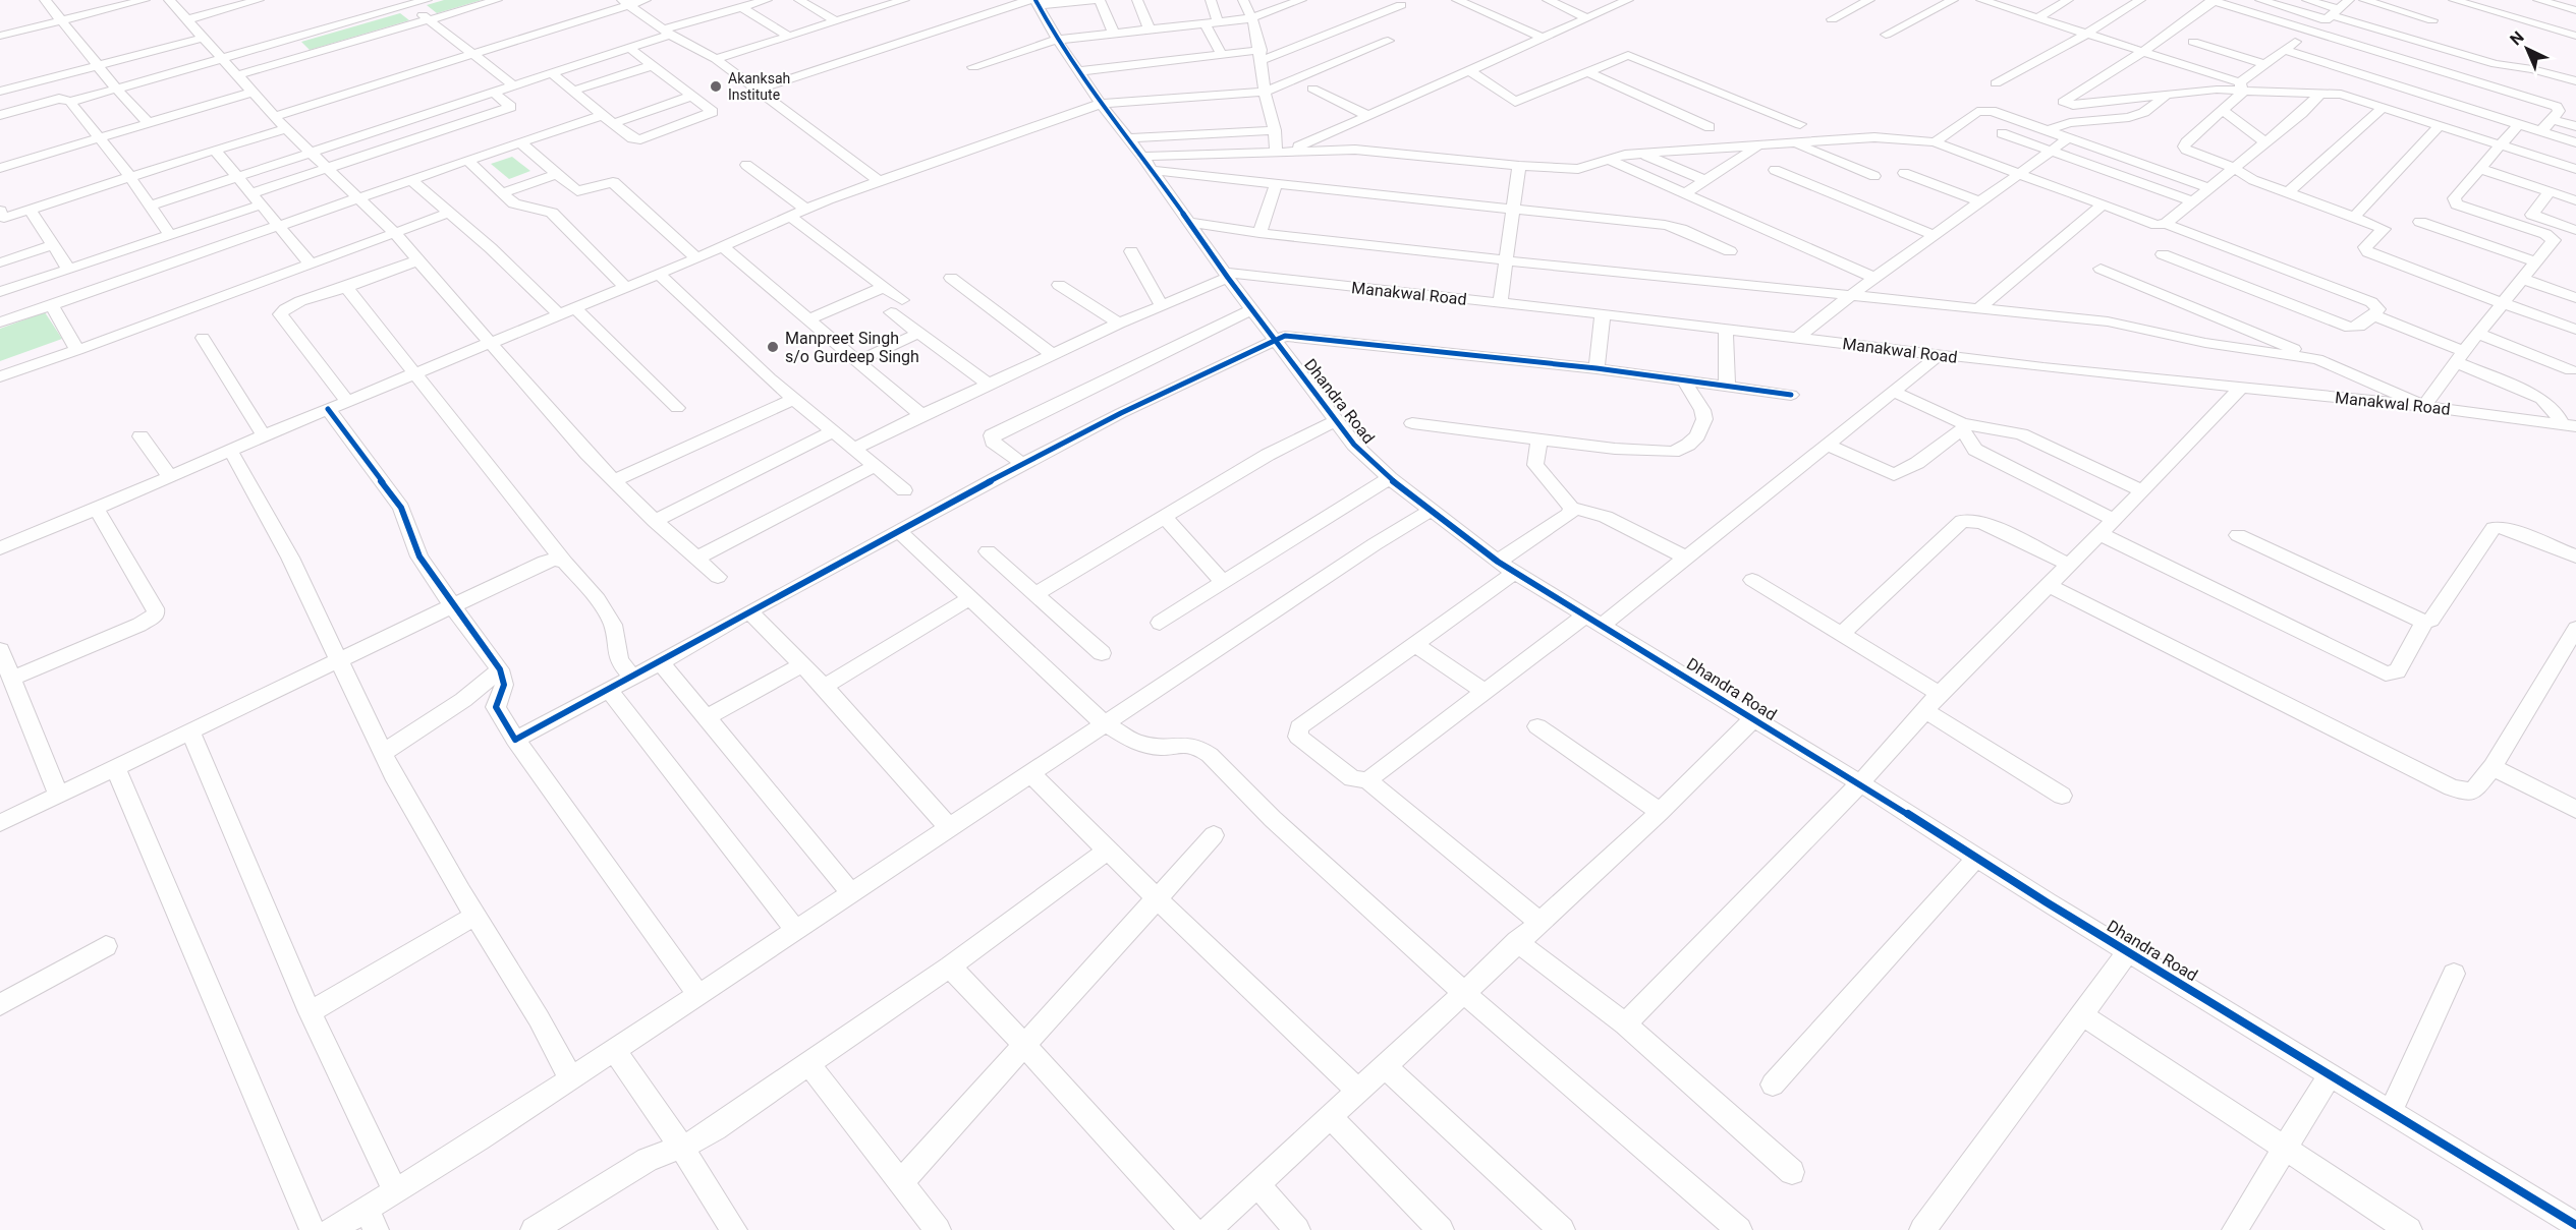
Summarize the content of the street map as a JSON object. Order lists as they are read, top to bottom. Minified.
{"streets":{"street":["Manakwal Road","Dhandra Road"]},"crossings":[["Manakwal Road","Dhandra Road"]],"places":["Akanksah Institute","Manpreet Singh s/o Gurdeep Singh"],"north":"top left"}
